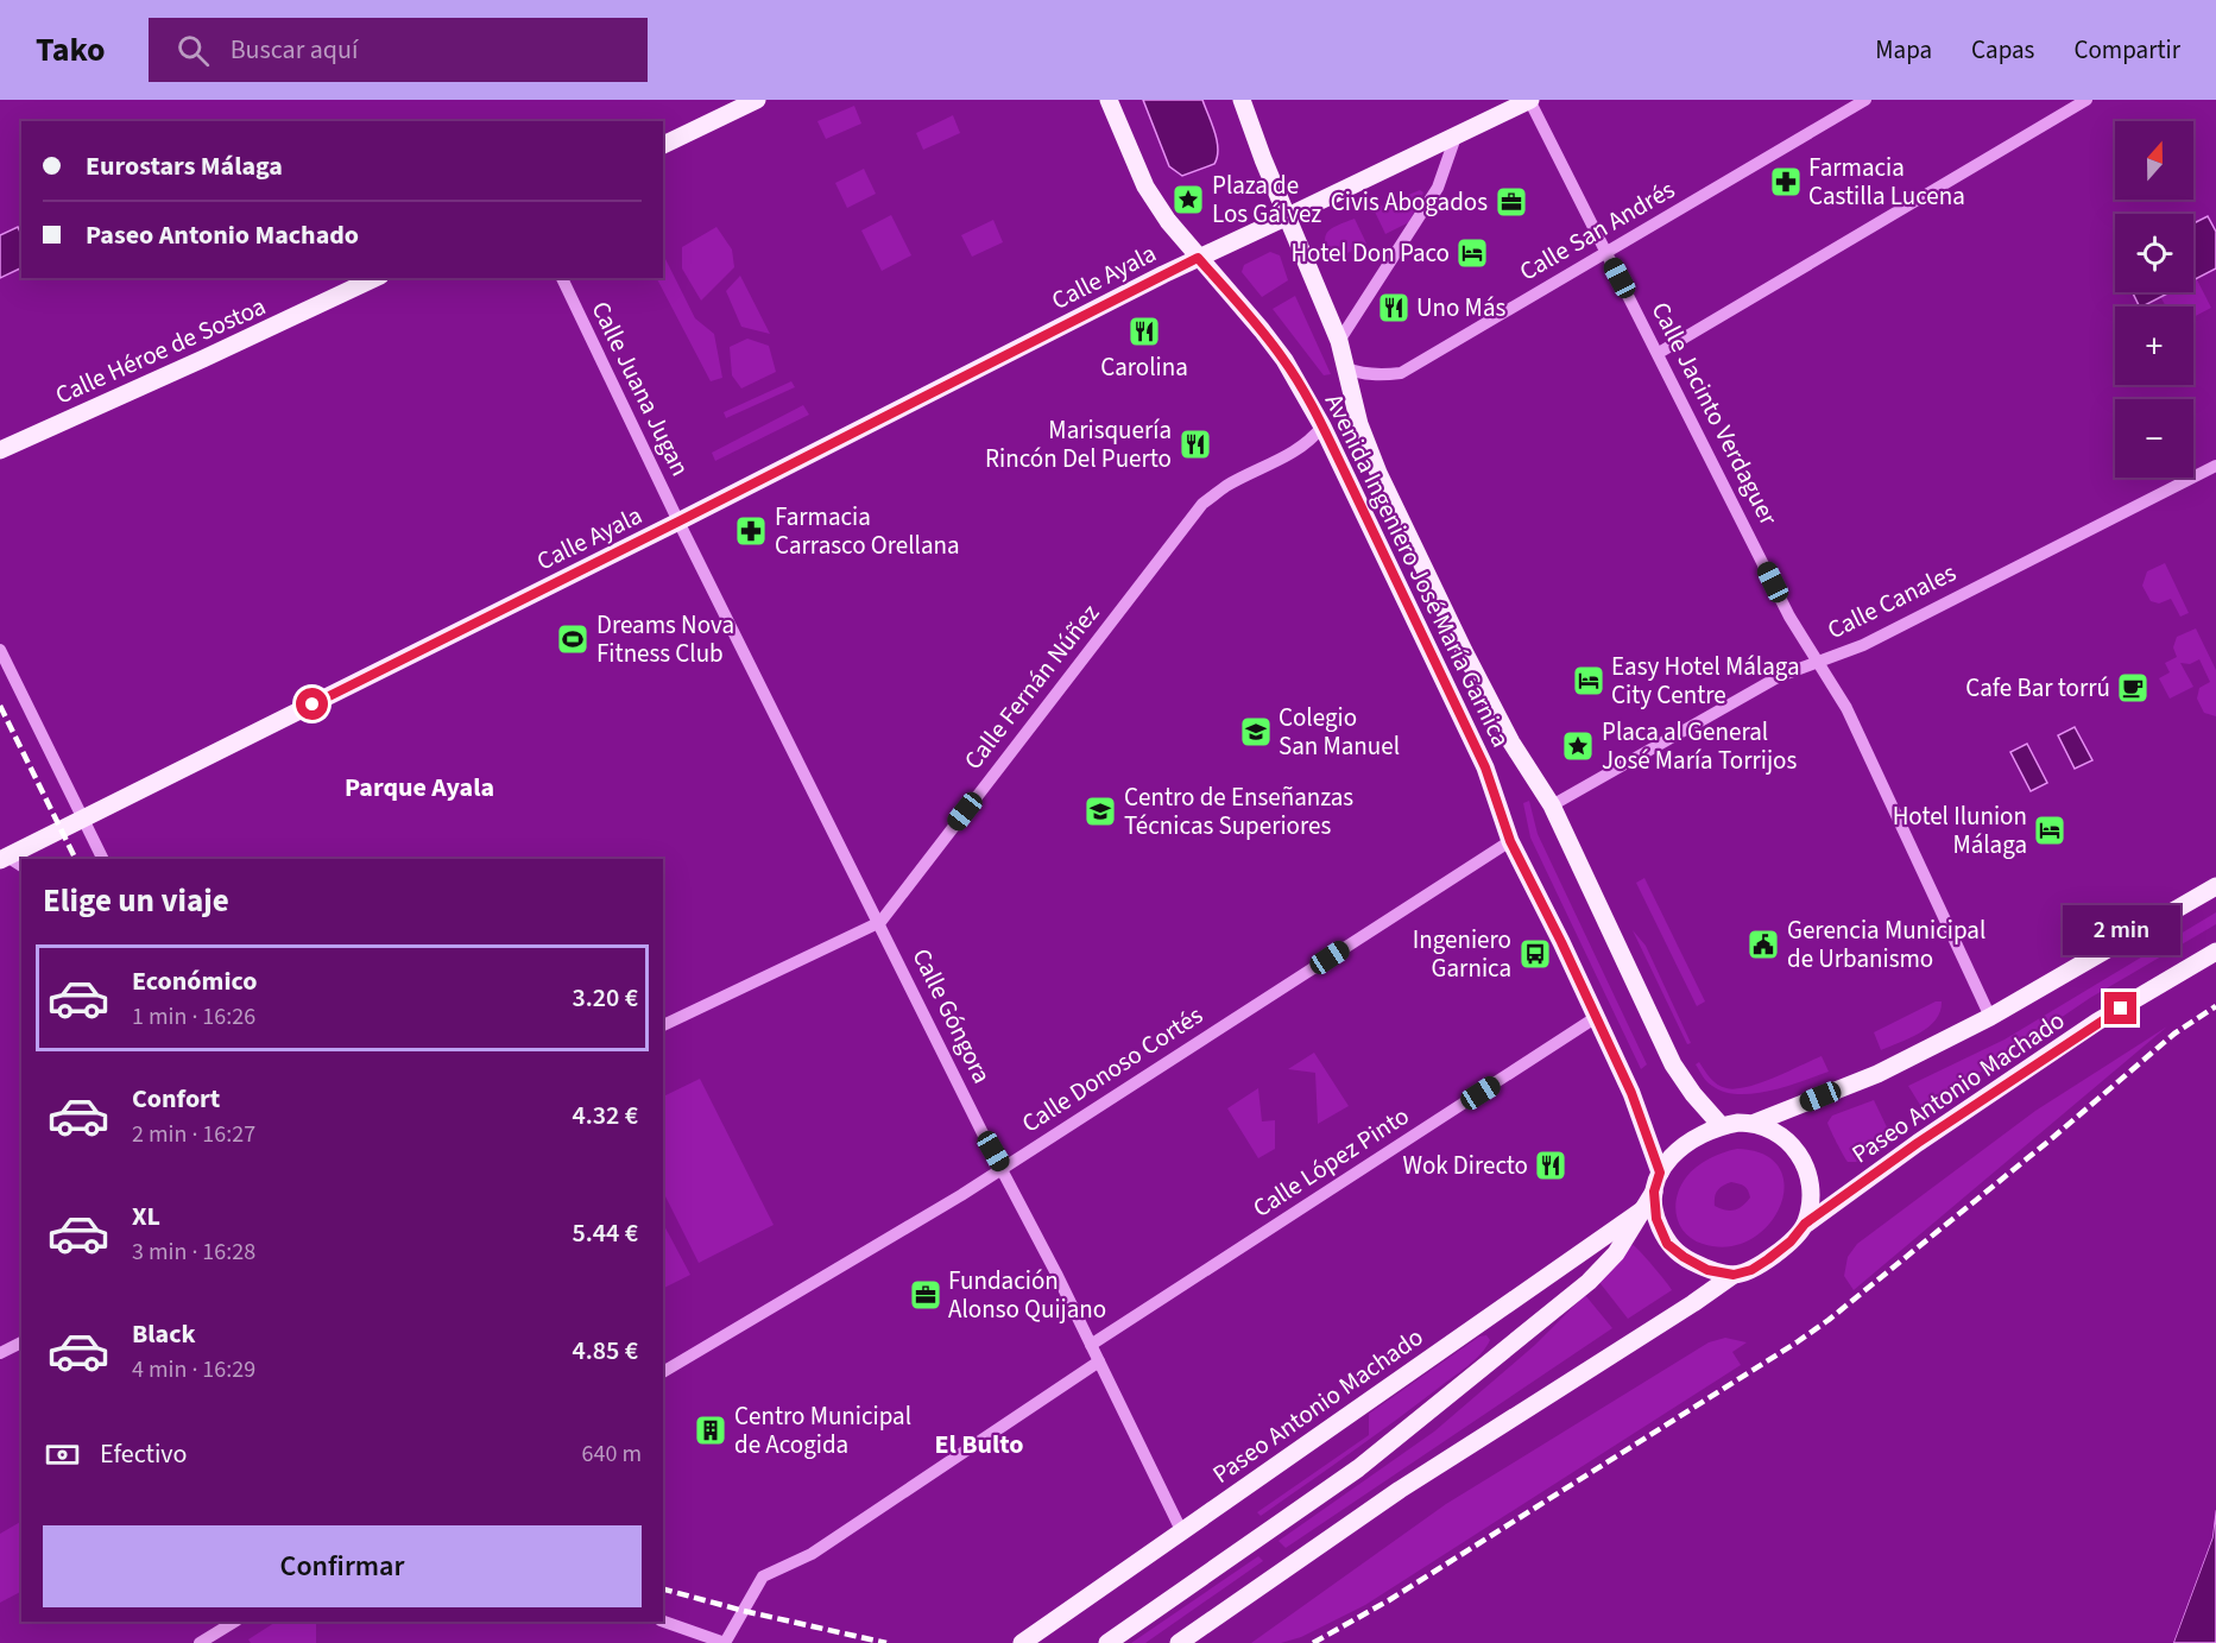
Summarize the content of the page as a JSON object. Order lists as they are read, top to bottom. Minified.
{"streets":{"main road":["Calle Ayala","Calle Héroe de Sostoa","Avenida Ingeniero José María Garnica","Paseo Antonio Machado"],"street":["Calle San Andrés","Calle Juana Jugan","Calle Jacinto Verdaguer","Calle Canales","Calle Fernán Núñez","Calle Góngora","Calle Donoso Cortés","Calle López Pinto"]},"crossings":[["Calle San Andrés","Calle Jacinto Verdaguer"],["Calle San Andrés","Avenida Ingeniero José María Garnica"],["Calle Ayala","Calle Juana Jugan"],["Calle Ayala","Calle Jacinto Verdaguer"],["Calle Ayala","Avenida Ingeniero José María Garnica"],["Calle Ayala","Calle Góngora"],["Calle Juana Jugan","Calle Góngora"],["Calle Jacinto Verdaguer","Calle Canales"],["Calle Jacinto Verdaguer","Paseo Antonio Machado"],["Avenida Ingeniero José María Garnica","Calle Canales"],["Avenida Ingeniero José María Garnica","Calle Fernán Núñez"],["Avenida Ingeniero José María Garnica","Calle Donoso Cortés"],["Avenida Ingeniero José María Garnica","Paseo Antonio Machado"],["Avenida Ingeniero José María Garnica","Calle López Pinto"],["Calle Fernán Núñez","Calle Góngora"],["Calle Góngora","Calle Donoso Cortés"],["Calle Góngora","Paseo Antonio Machado"],["Calle Góngora","Calle López Pinto"]],"districts":["Parque Ayala","El Bulto"],"places":{"pharmacy":["Farmacia Castilla Lucena","Farmacia Carrasco Orellana"],"place":["Plaza de Los Gálvez","Placa al General José María Torrijos"],"office":["Civis Abogados","Fundación Alonso Quijano"],"hotel":["Hotel Don Paco","Easy Hotel Málaga City Centre","Hotel Ilunion Málaga"],"restaurant":["Uno Más","Carolina","Marisquería Rincón Del Puerto","Wok Directo"],"sports":["Dreams Nova Fitness Club"],"cafe":["Cafe Bar torrú"],"school or university":["Colegio San Manuel","Centro de Enseñanzas Técnicas Superiores"],"public building":["Gerencia Municipal de Urbanismo"],"bus stop":["Ingeniero Garnica"],"building":["Centro Municipal de Acogida"]},"north":"top","page":{"header":"Tako","search":"Buscar aquí","nav":["Mapa","Capas","Compartir"],"map_buttons":["+","−"],"banner":["Eurostars Málaga","Paseo Antonio Machado"],"heading":"Elige un viaje","bubble":"2 min","list":[{"name":"Económico","note":"1 min · 16:26","value":"3.20 €"},{"name":"Confort","note":"2 min · 16:27","value":"4.32 €"},{"name":"XL","note":"3 min · 16:28","value":"5.44 €"},{"name":"Black","note":"4 min · 16:29","value":"4.85 €"}],"pay":["Efectivo","640 m"],"buttons":"Confirmar"}}
